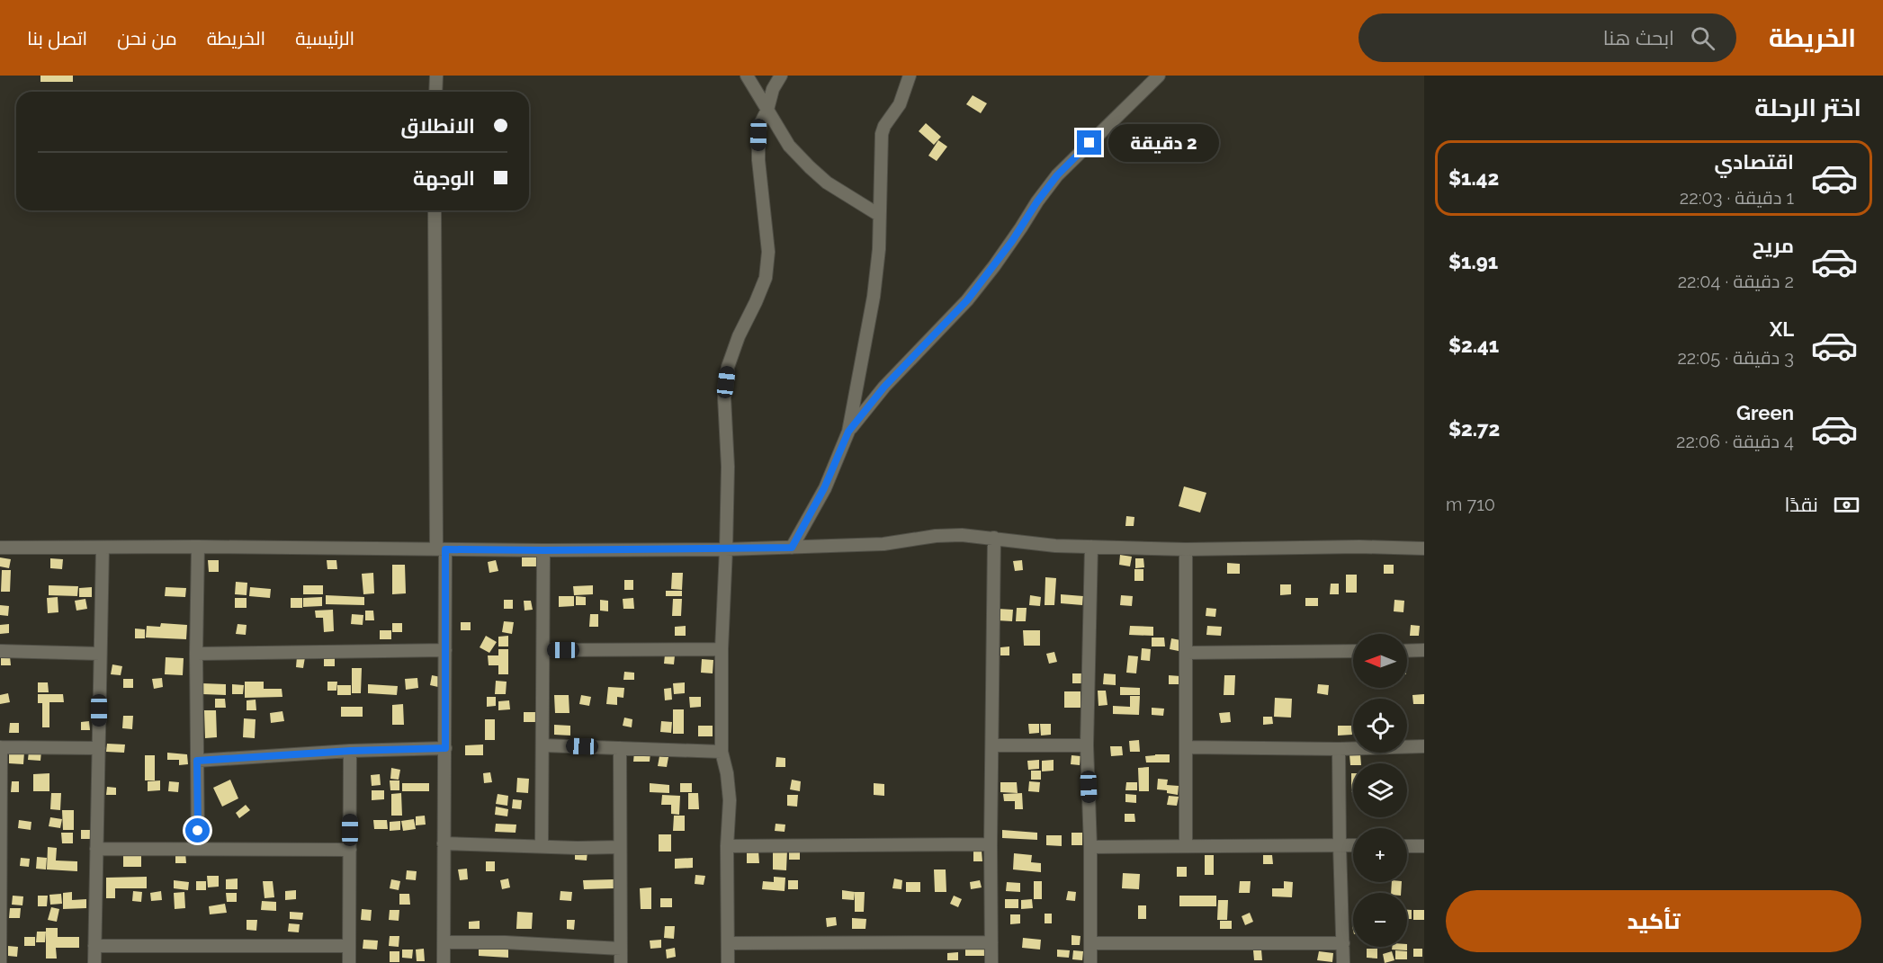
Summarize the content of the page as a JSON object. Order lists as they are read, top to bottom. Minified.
{"north":"left","page":{"header":"الخريطة","search":"ابحث هنا","nav":["الرئيسية","الخريطة","من نحن","اتصل بنا"],"heading":"اختر الرحلة","banner":["الانطلاق","الوجهة"],"bubble":"2 دقيقة","list":[{"name":"اقتصادي","note":"1 دقيقة · 22:03","value":"$1.42"},{"name":"مريح","note":"2 دقيقة · 22:04","value":"$1.91"},{"name":"XL","note":"3 دقيقة · 22:05","value":"$2.41"},{"name":"Green","note":"4 دقيقة · 22:06","value":"$2.72"}],"pay":["نقدًا","710 m"],"map_buttons":["+","−"],"buttons":"تأكيد"}}
